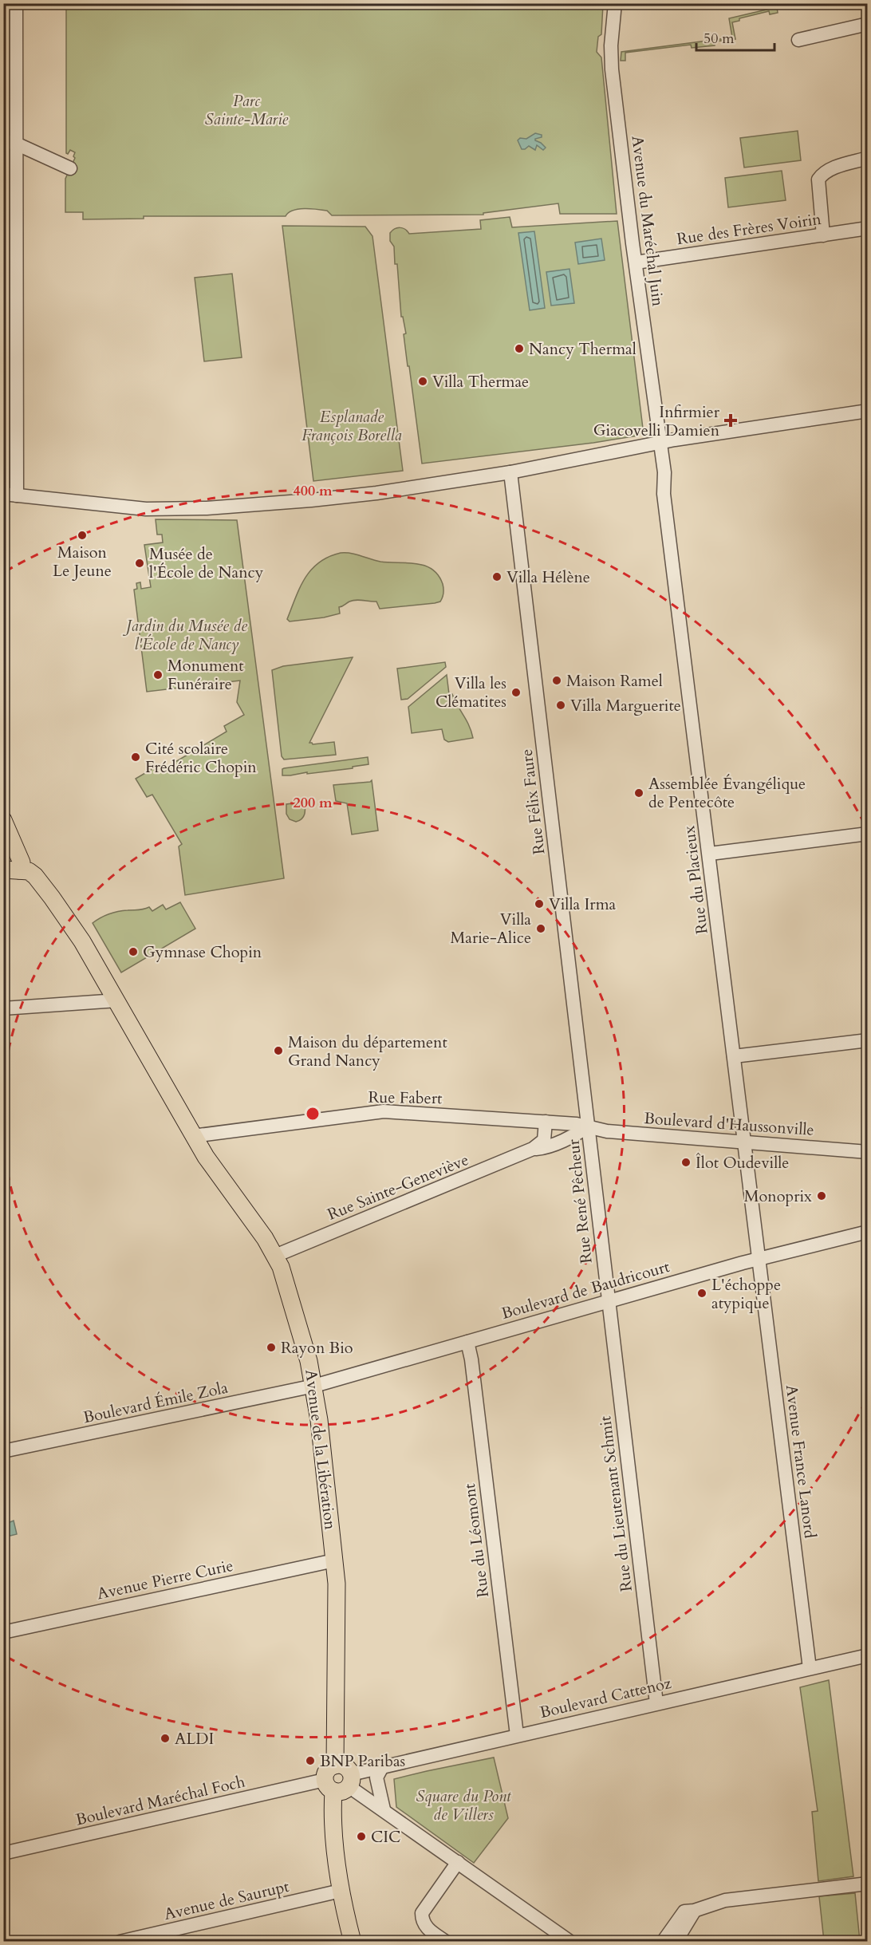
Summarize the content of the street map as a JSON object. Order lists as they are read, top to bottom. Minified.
{"streets":{"main road":["Avenue de la Libération"],"street":["Avenue du Maréchal Juin","Rue des Frères Voirin","Rue Félix Faure","Rue du Placieux","Rue Fabert","Boulevard d'Haussonville","Rue Sainte-Geneviève","Rue René Pêcheur","Boulevard de Baudricourt","Boulevard Émile Zola","Avenue France Lanord","Rue du Lieutenant Schmit","Rue du Léomont","Avenue Pierre Curie","Boulevard Cattenoz","Boulevard Maréchal Foch","Avenue de Saurupt"]},"crossings":[["Avenue du Maréchal Juin","Rue des Frères Voirin"],["Avenue du Maréchal Juin","Rue du Placieux"],["Rue Félix Faure","Rue Fabert"],["Rue Félix Faure","Boulevard d'Haussonville"],["Rue Félix Faure","Rue Sainte-Geneviève"],["Rue Félix Faure","Rue René Pêcheur"],["Rue du Placieux","Boulevard d'Haussonville"],["Rue du Placieux","Avenue France Lanord"],["Rue Fabert","Boulevard d'Haussonville"],["Rue Fabert","Rue Sainte-Geneviève"],["Rue Fabert","Rue René Pêcheur"],["Rue Fabert","Avenue de la Libération"],["Boulevard d'Haussonville","Rue Sainte-Geneviève"],["Boulevard d'Haussonville","Rue René Pêcheur"],["Boulevard d'Haussonville","Avenue France Lanord"],["Rue Sainte-Geneviève","Rue René Pêcheur"],["Rue Sainte-Geneviève","Avenue de la Libération"],["Rue René Pêcheur","Boulevard de Baudricourt"],["Rue René Pêcheur","Rue du Lieutenant Schmit"],["Boulevard de Baudricourt","Boulevard Émile Zola"],["Boulevard de Baudricourt","Avenue de la Libération"],["Boulevard de Baudricourt","Avenue France Lanord"],["Boulevard de Baudricourt","Rue du Lieutenant Schmit"],["Boulevard de Baudricourt","Rue du Léomont"],["Boulevard Émile Zola","Avenue de la Libération"],["Avenue de la Libération","Avenue Pierre Curie"],["Avenue de la Libération","Boulevard Cattenoz"],["Avenue de la Libération","Boulevard Maréchal Foch"],["Avenue France Lanord","Boulevard Cattenoz"],["Rue du Lieutenant Schmit","Boulevard Cattenoz"],["Rue du Léomont","Boulevard Cattenoz"],["Boulevard Cattenoz","Boulevard Maréchal Foch"]],"parks":["Parc Sainte-Marie","Esplanade François Borella","Jardin du Musée de l'École de Nancy","Square du Pont de Villers"],"places":{"other":["Nancy Thermal","Villa Thermae","Maison Le Jeune","Musée de l'École de Nancy","Villa Hélène","Monument Funéraire","Maison Ramel","Villa les Clématites","Villa Marguerite","Cité scolaire Frédéric Chopin","Assemblée Évangélique de Pentecôte","Villa Irma","Villa Marie-Alice","Gymnase Chopin","Maison du département Grand Nancy","Îlot Oudeville","Monoprix","L'échoppe atypique","Rayon Bio","ALDI","BNP Paribas","CIC"],"health":["Infirmier Giacovelli Damien"]},"scale_bar":"50 m","rings":["400 m","200 m"]}
